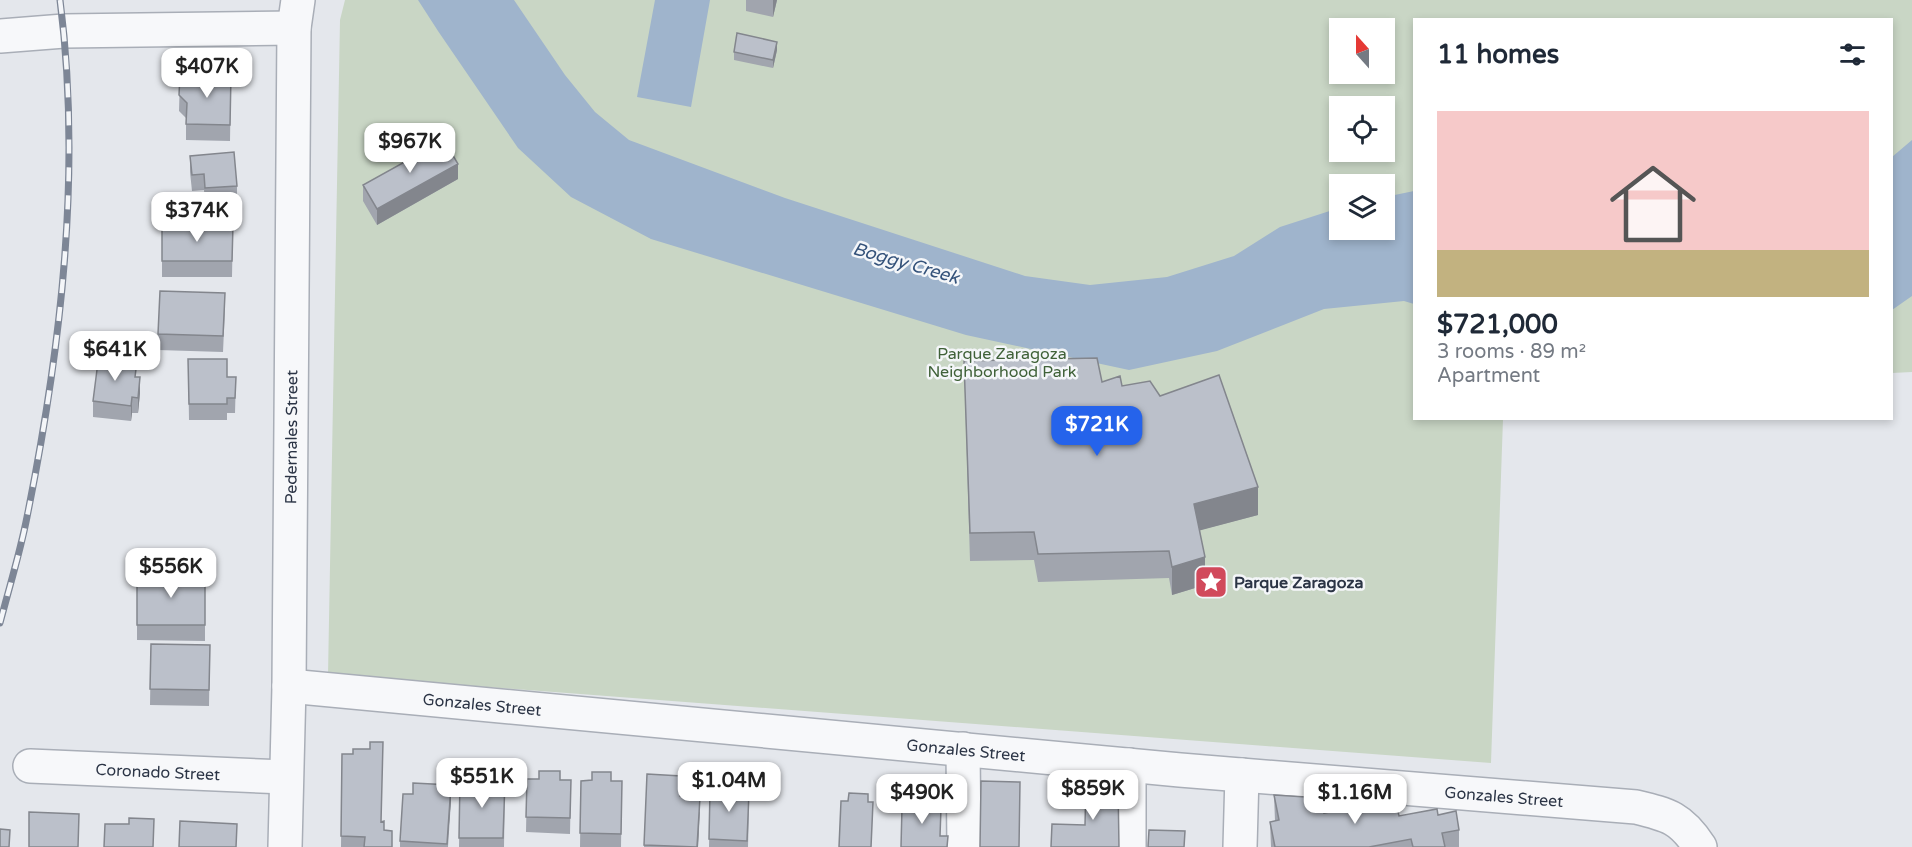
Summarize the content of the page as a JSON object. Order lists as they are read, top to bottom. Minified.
{"streets":{"street":["Pedernales Street","Gonzales Street","Coronado Street"]},"crossings":[["Pedernales Street","Gonzales Street"],["Pedernales Street","Coronado Street"]],"water":["Boggy Creek"],"parks":["Parque Zaragoza Neighborhood Park"],"places":{"place":["Parque Zaragoza"]},"north":"top","page":{"heading":"11 homes","price":["$407K","$967K","$374K","$641K","$721K","$556K","$551K","$1.04M","$859K","$490K","$1.16M"],"list":[{"name":"$721,000","note":"3 rooms · 89 m² · Apartment"}]}}
